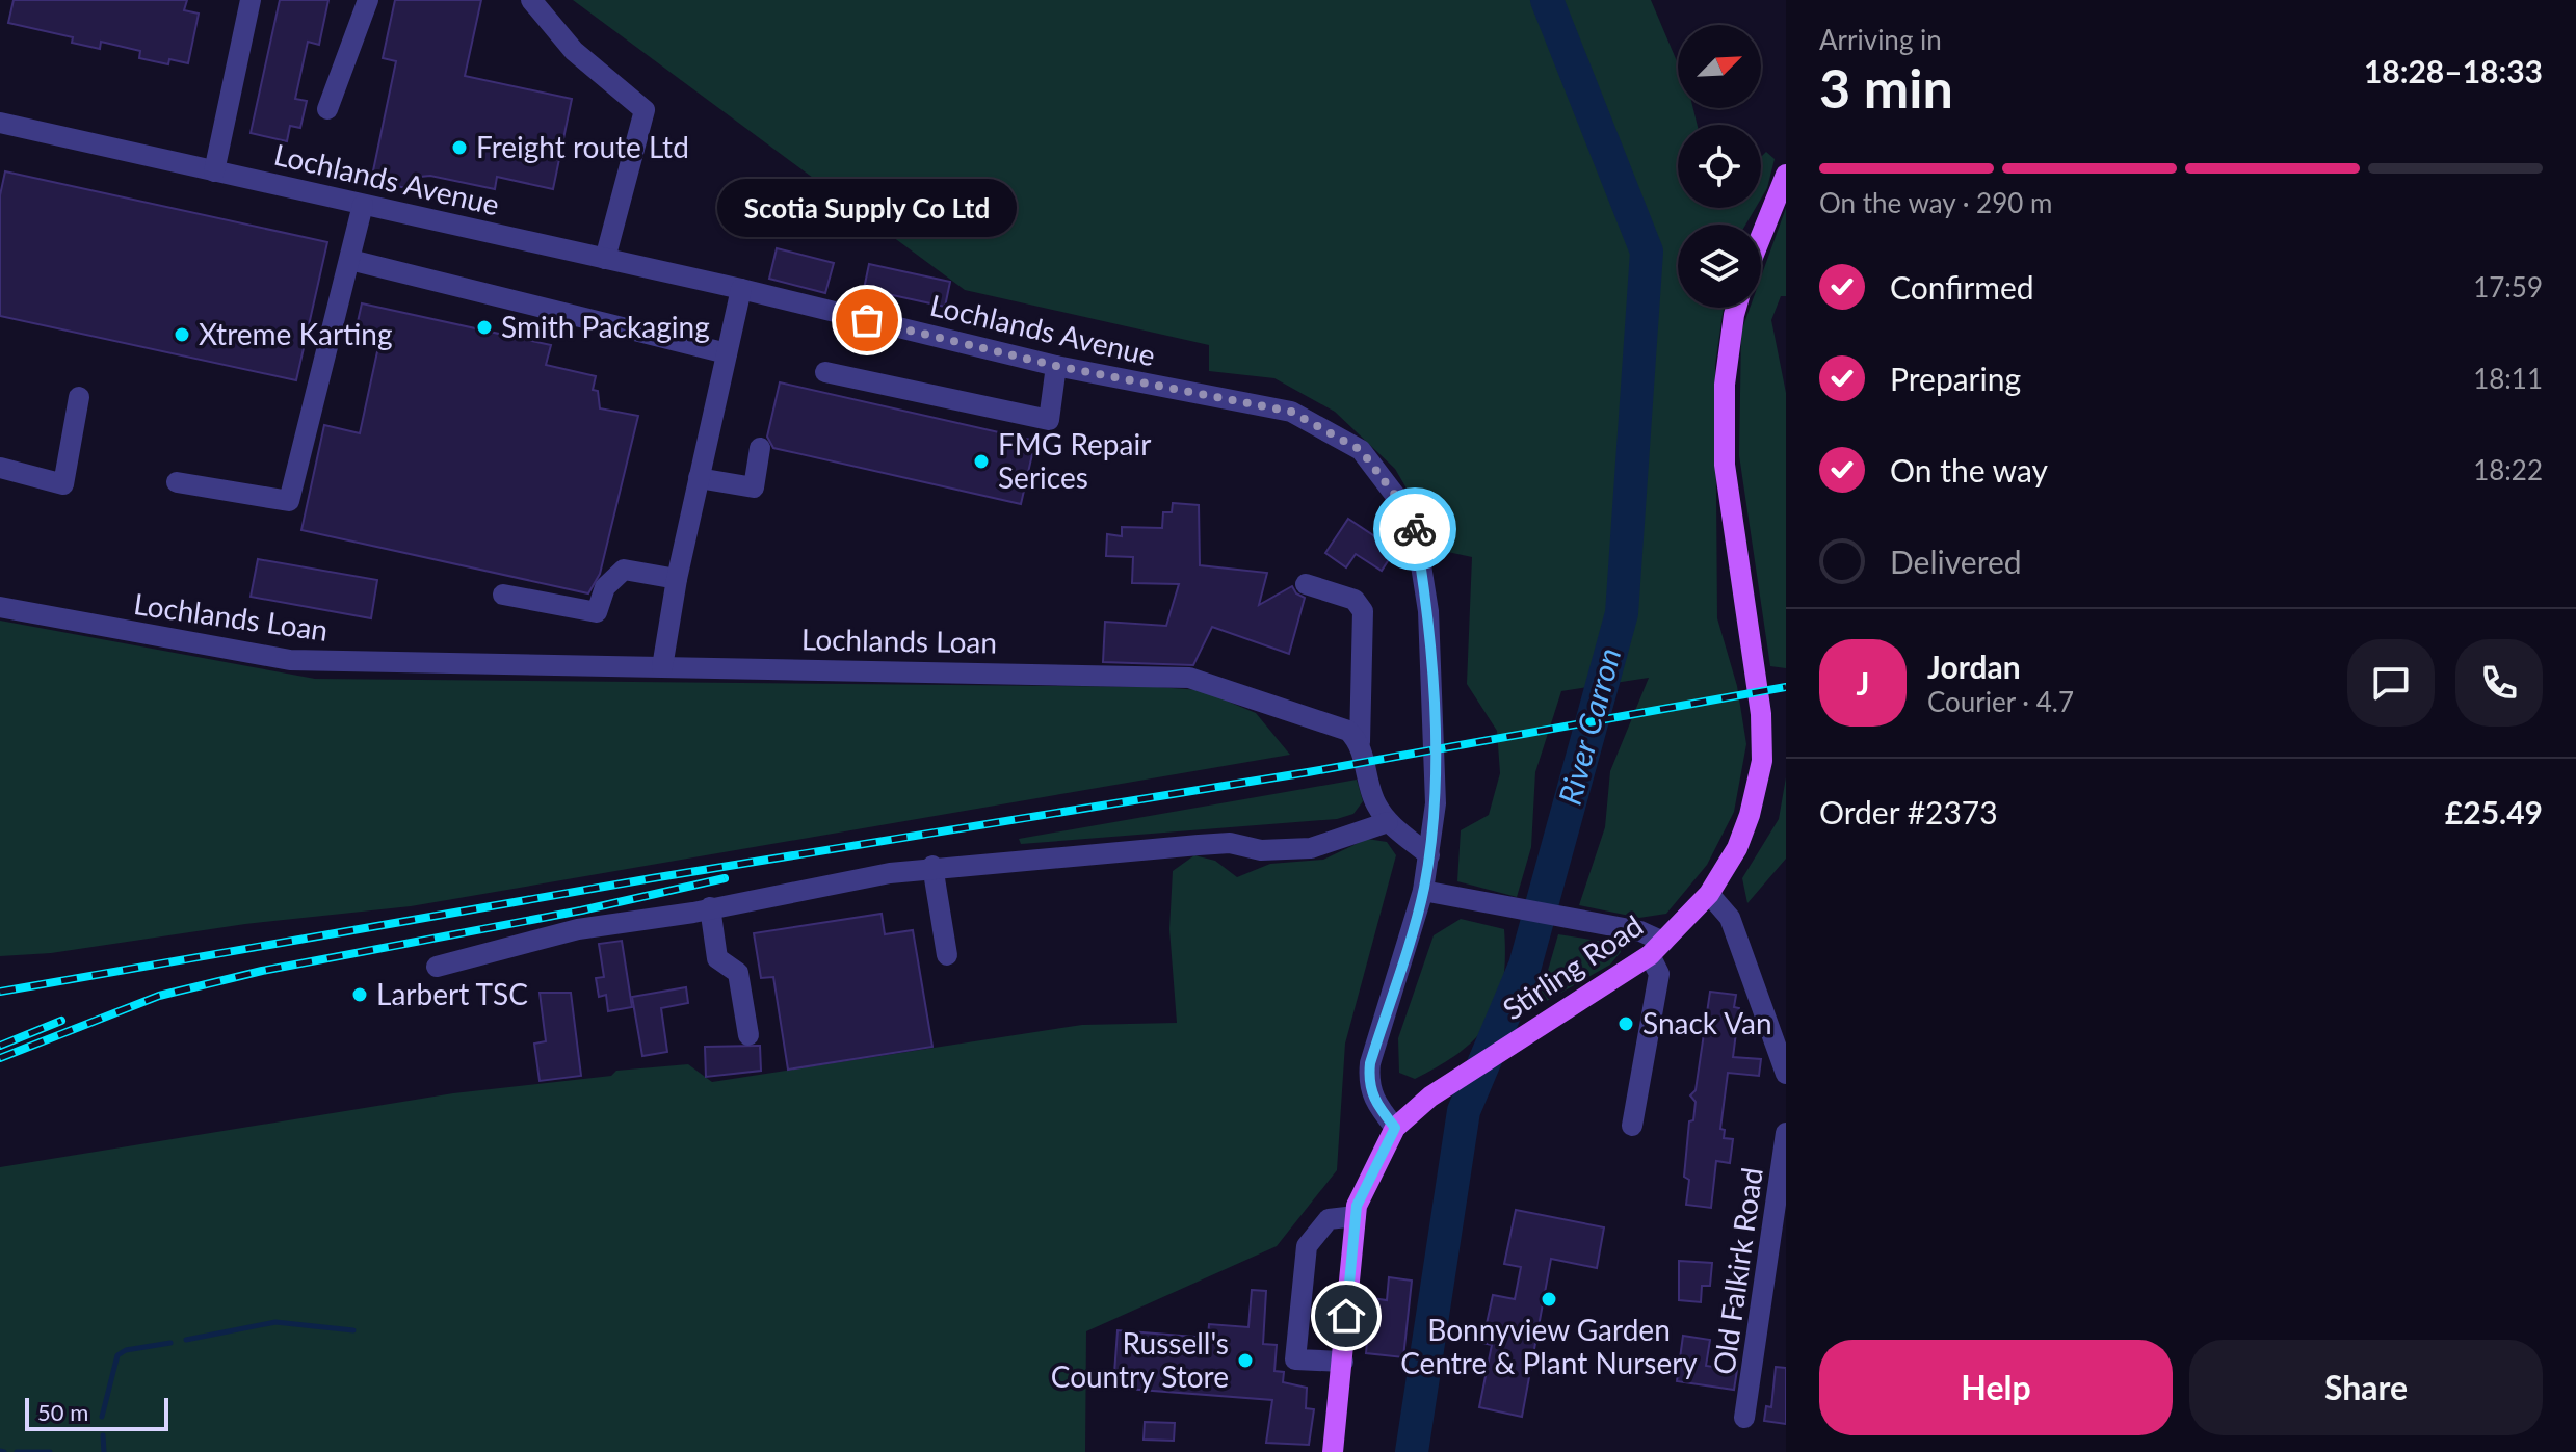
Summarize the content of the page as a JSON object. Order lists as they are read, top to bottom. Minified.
{"streets":{"main road":["Stirling Road"],"street":["Lochlands Avenue","Lochlands Loan","Old Falkirk Road"]},"water":["River Carron"],"places":["Freight route Ltd","Scotia Supply Co Ltd","Smith Packaging","Xtreme Karting","FMG Repair Serices","Larbert TSC","Snack Van","Bonnyview Garden Centre & Plant Nursery","Russell's Country Store"],"scale_bar":"50 m","north":"top right","page":{"heading":["3 min","Arriving in","18:28–18:33"],"panel":["Jordan","Courier · 4.7","Order #2373","£25.49"],"bar":"On the way · 290 m","bubble":"Scotia Supply Co Ltd","list":[["Confirmed","17:59"],["Preparing","18:11"],["On the way","18:22"],"Delivered"],"round":"J","buttons":["Help","Share"],"scale":"50 m"}}
